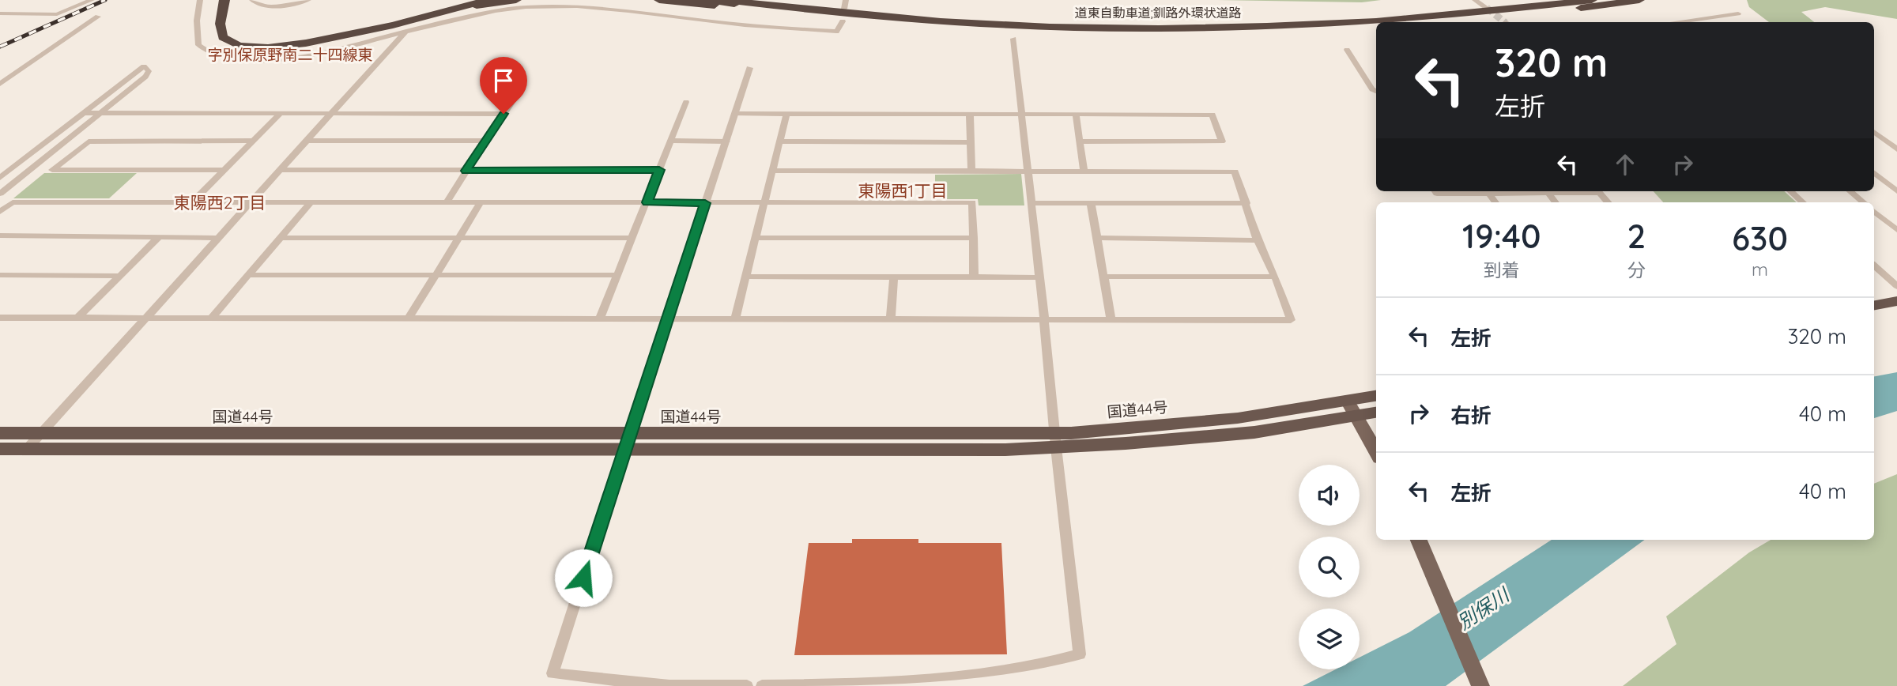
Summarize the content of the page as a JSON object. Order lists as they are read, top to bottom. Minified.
{"streets":{"highway":["道東自動車道;釧路外環状道路","国道44号"]},"districts":["字別保原野南二十四線東","東陽西1丁目","東陽西2丁目"],"water":["別保川"],"page":{"turn":["320 m","左折"],"eta":["19:40","到着","2","分","630","m"],"list":[{"name":"左折","value":"320 m"},{"name":"右折","value":"40 m"},{"name":"左折","value":"40 m"}]}}
